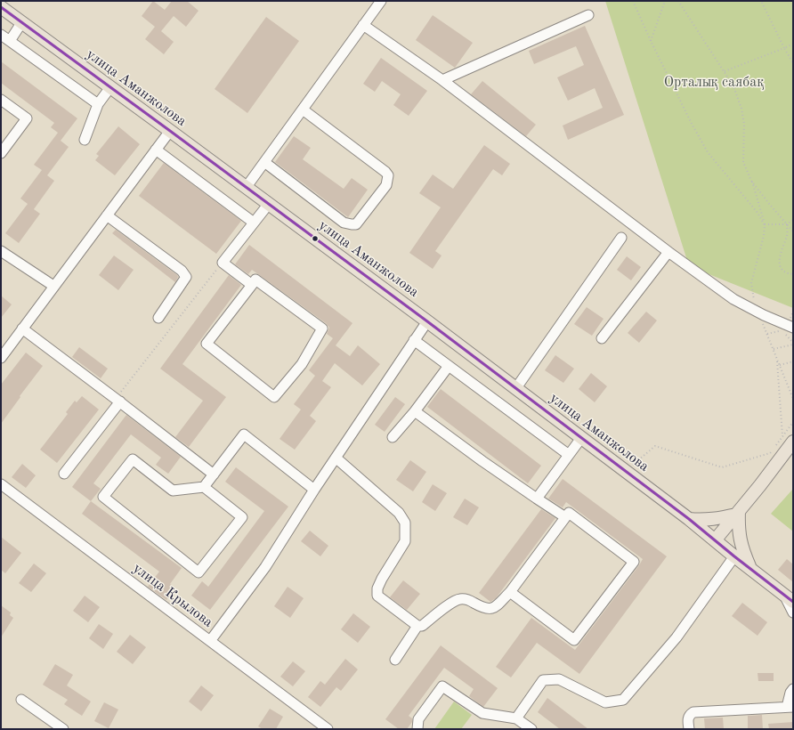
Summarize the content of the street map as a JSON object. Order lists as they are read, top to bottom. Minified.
{"streets":{"main road":["улица Аманжолова"],"street":["улица Крылова"]},"parks":["Орталық саябақ"]}
